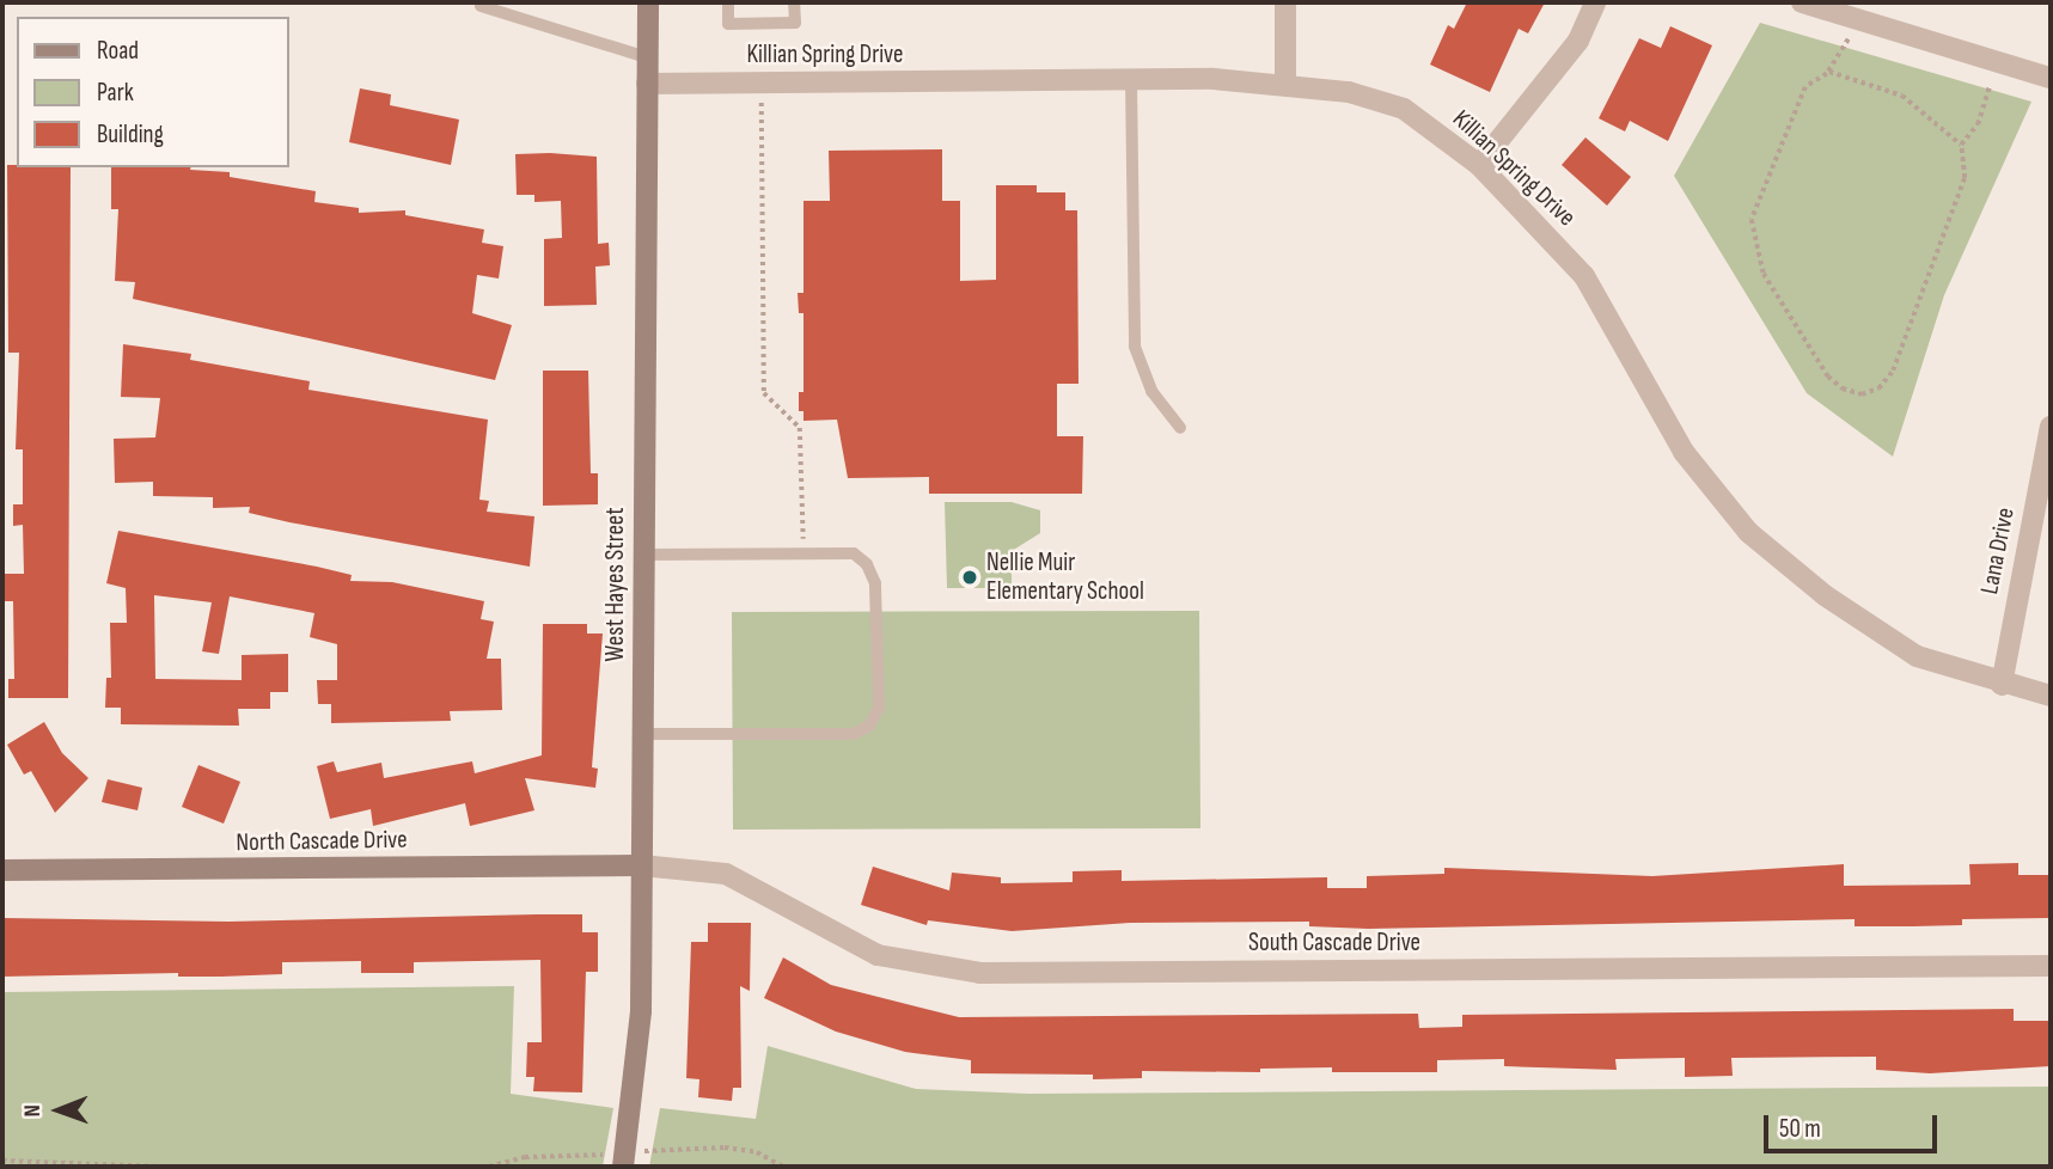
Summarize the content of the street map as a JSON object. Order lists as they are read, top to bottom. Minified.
{"streets":{"street":["Killian Spring Drive","Lana Drive","West Hayes Street","North Cascade Drive","South Cascade Drive"]},"crossings":[["Killian Spring Drive","Lana Drive"],["Killian Spring Drive","West Hayes Street"],["West Hayes Street","North Cascade Drive"],["West Hayes Street","South Cascade Drive"],["North Cascade Drive","South Cascade Drive"]],"places":["Nellie Muir Elementary School"],"legend":["Road","Park","Building"],"scale_bar":"50 m","north":"left"}
